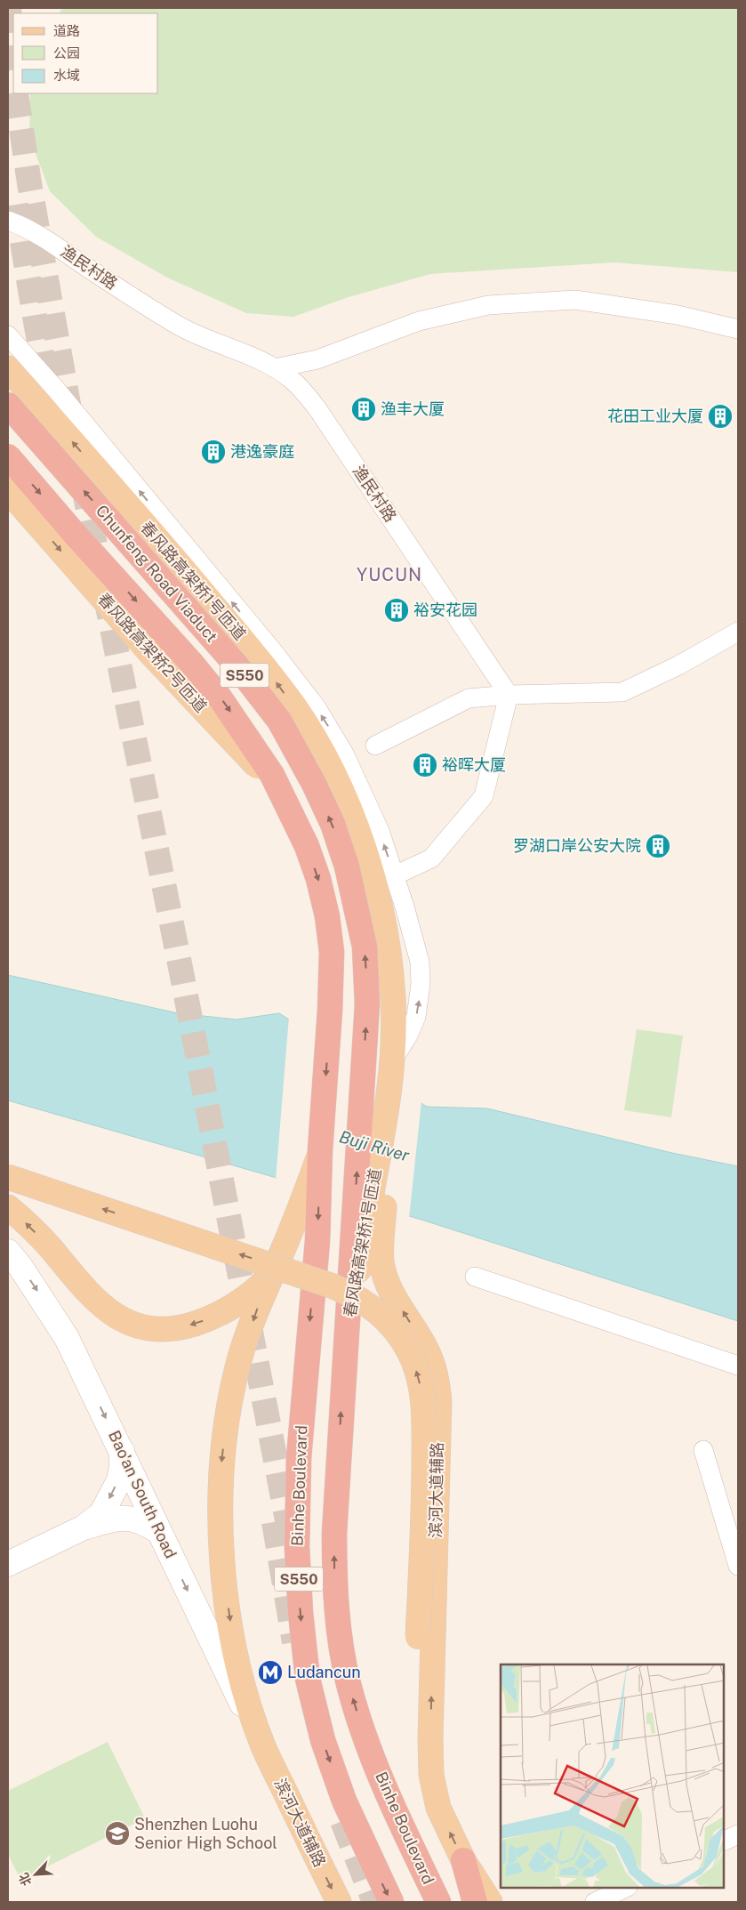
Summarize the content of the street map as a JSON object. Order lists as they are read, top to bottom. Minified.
{"streets":{"highway":["Chunfeng Road Viaduct","S550","Binhe Boulevard"],"main road":["春风路高架桥1号匝道","春风路高架桥2号匝道","滨河大道辅路"],"street":["渔民村路","Bao'an South Road"]},"crossings":[["Chunfeng Road Viaduct","春风路高架桥2号匝道"],["Chunfeng Road Viaduct","Binhe Boulevard"],["Chunfeng Road Viaduct","滨河大道辅路"],["春风路高架桥1号匝道","滨河大道辅路"],["Binhe Boulevard","滨河大道辅路"],["滨河大道辅路","Bao'an South Road"]],"one_way":["春风路高架桥1号匝道","春风路高架桥2号匝道","Bao'an South Road"],"districts":["YUCUN"],"water":["Buji River"],"places":{"building":["渔丰大厦","花田工业大厦","港逸豪庭","裕安花园","裕晖大厦","罗湖口岸公安大院"],"metro station":["Ludancun"],"school or university":["Shenzhen Luohu Senior High School"]},"legend":["道路","公园","水域"],"north":"bottom left"}
